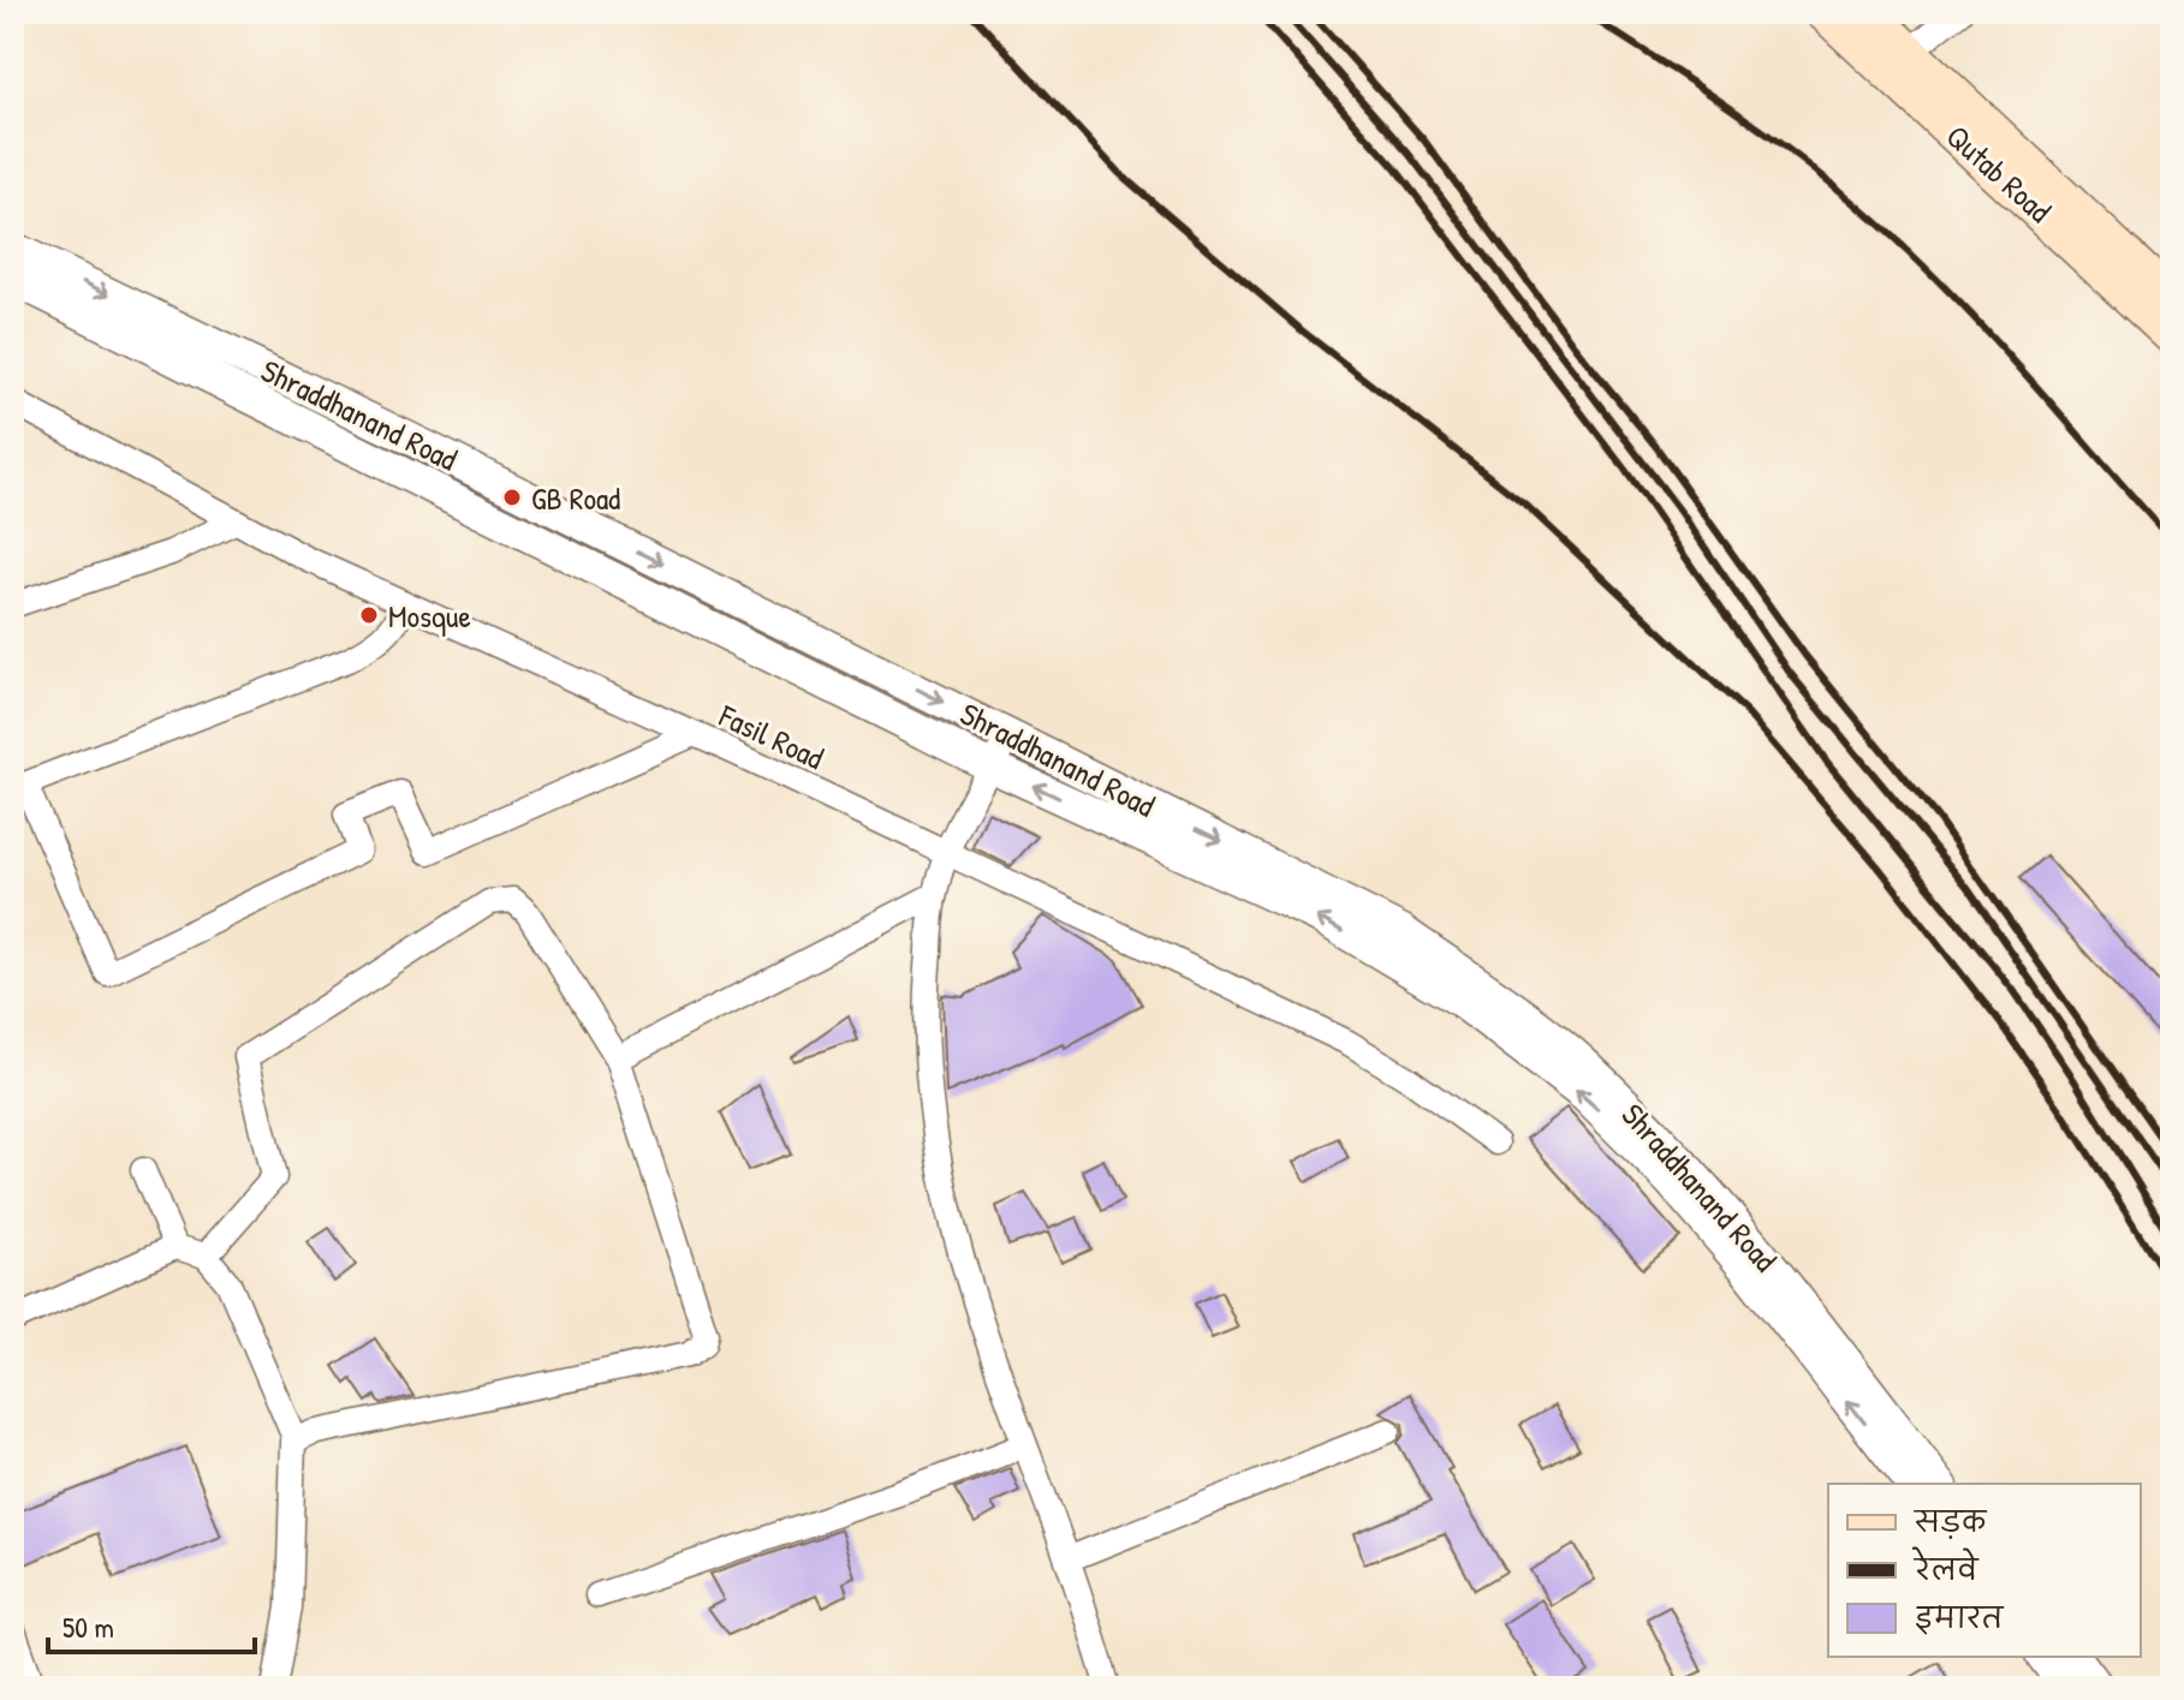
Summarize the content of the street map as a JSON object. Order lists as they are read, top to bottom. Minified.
{"streets":{"main road":["Qutab Road"],"street":["Shraddhanand Road","Fasil Road"]},"places":["GB Road","Mosque"],"legend":["सड़क","रेलवे","इमारत"],"scale_bar":"50 m"}
